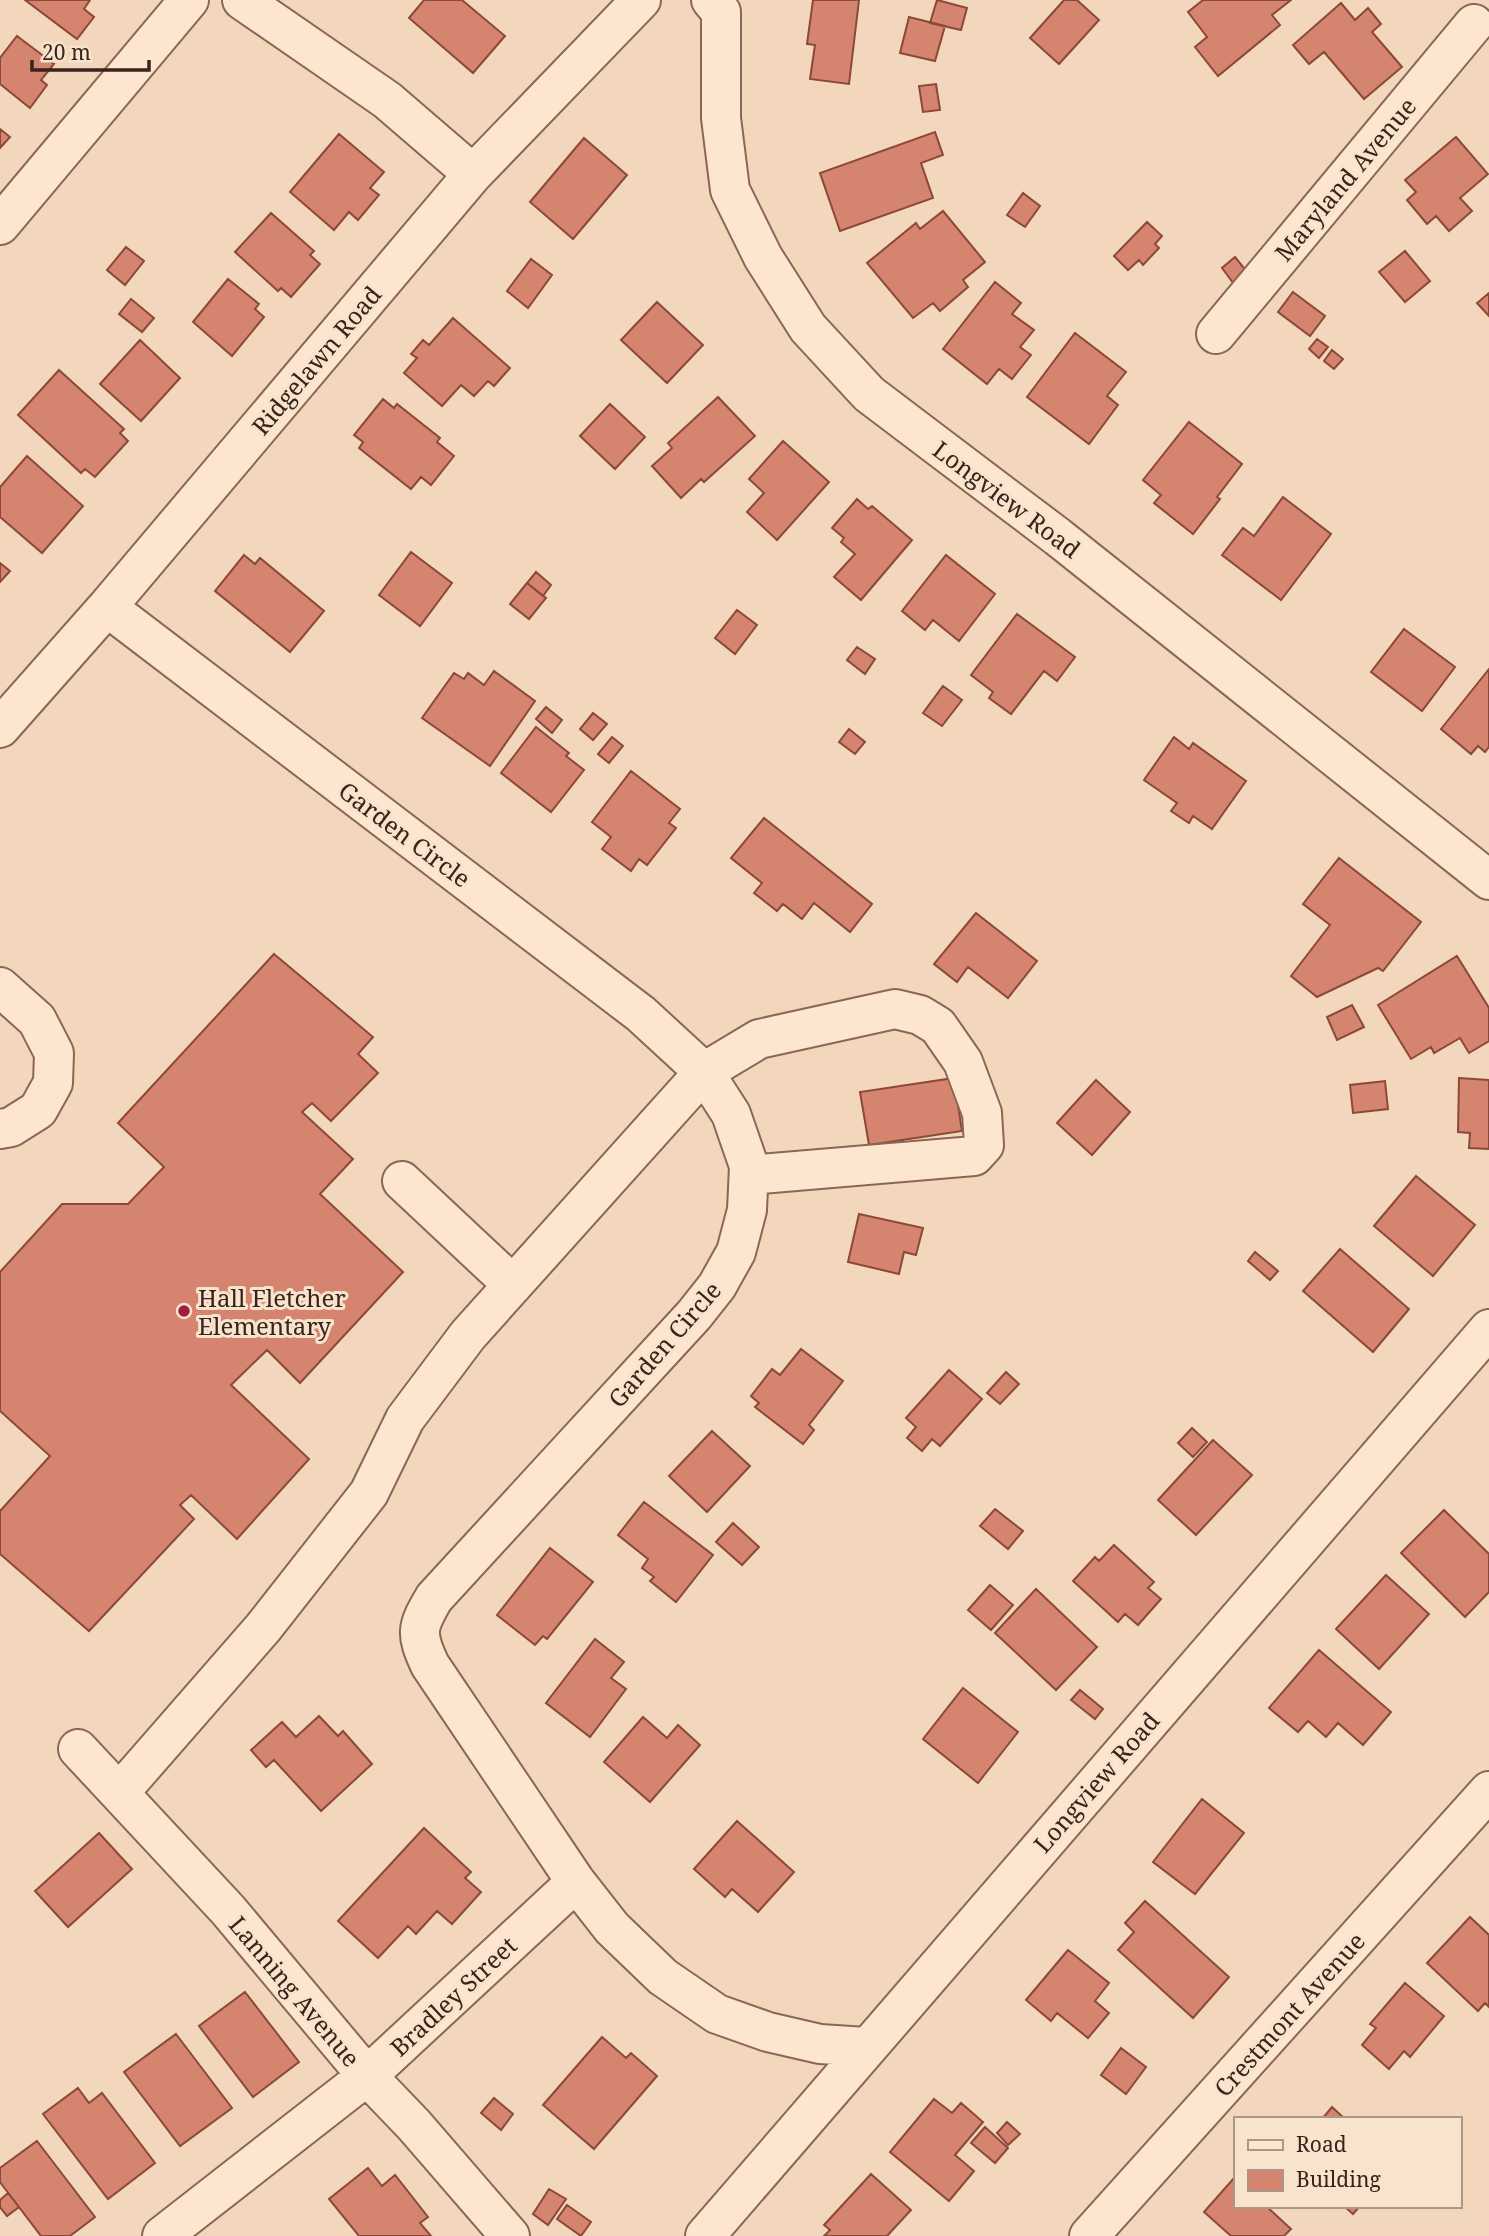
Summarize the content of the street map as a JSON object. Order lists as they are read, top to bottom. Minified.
{"streets":{"street":["Maryland Avenue","Ridgelawn Road","Longview Road","Garden Circle","Lanning Avenue","Bradley Street","Crestmont Avenue"]},"crossings":[["Ridgelawn Road","Garden Circle"],["Longview Road","Garden Circle"],["Garden Circle","Bradley Street"],["Lanning Avenue","Bradley Street"]],"places":["Hall Fletcher Elementary"],"legend":["Road","Building"],"scale_bar":"20 m"}
